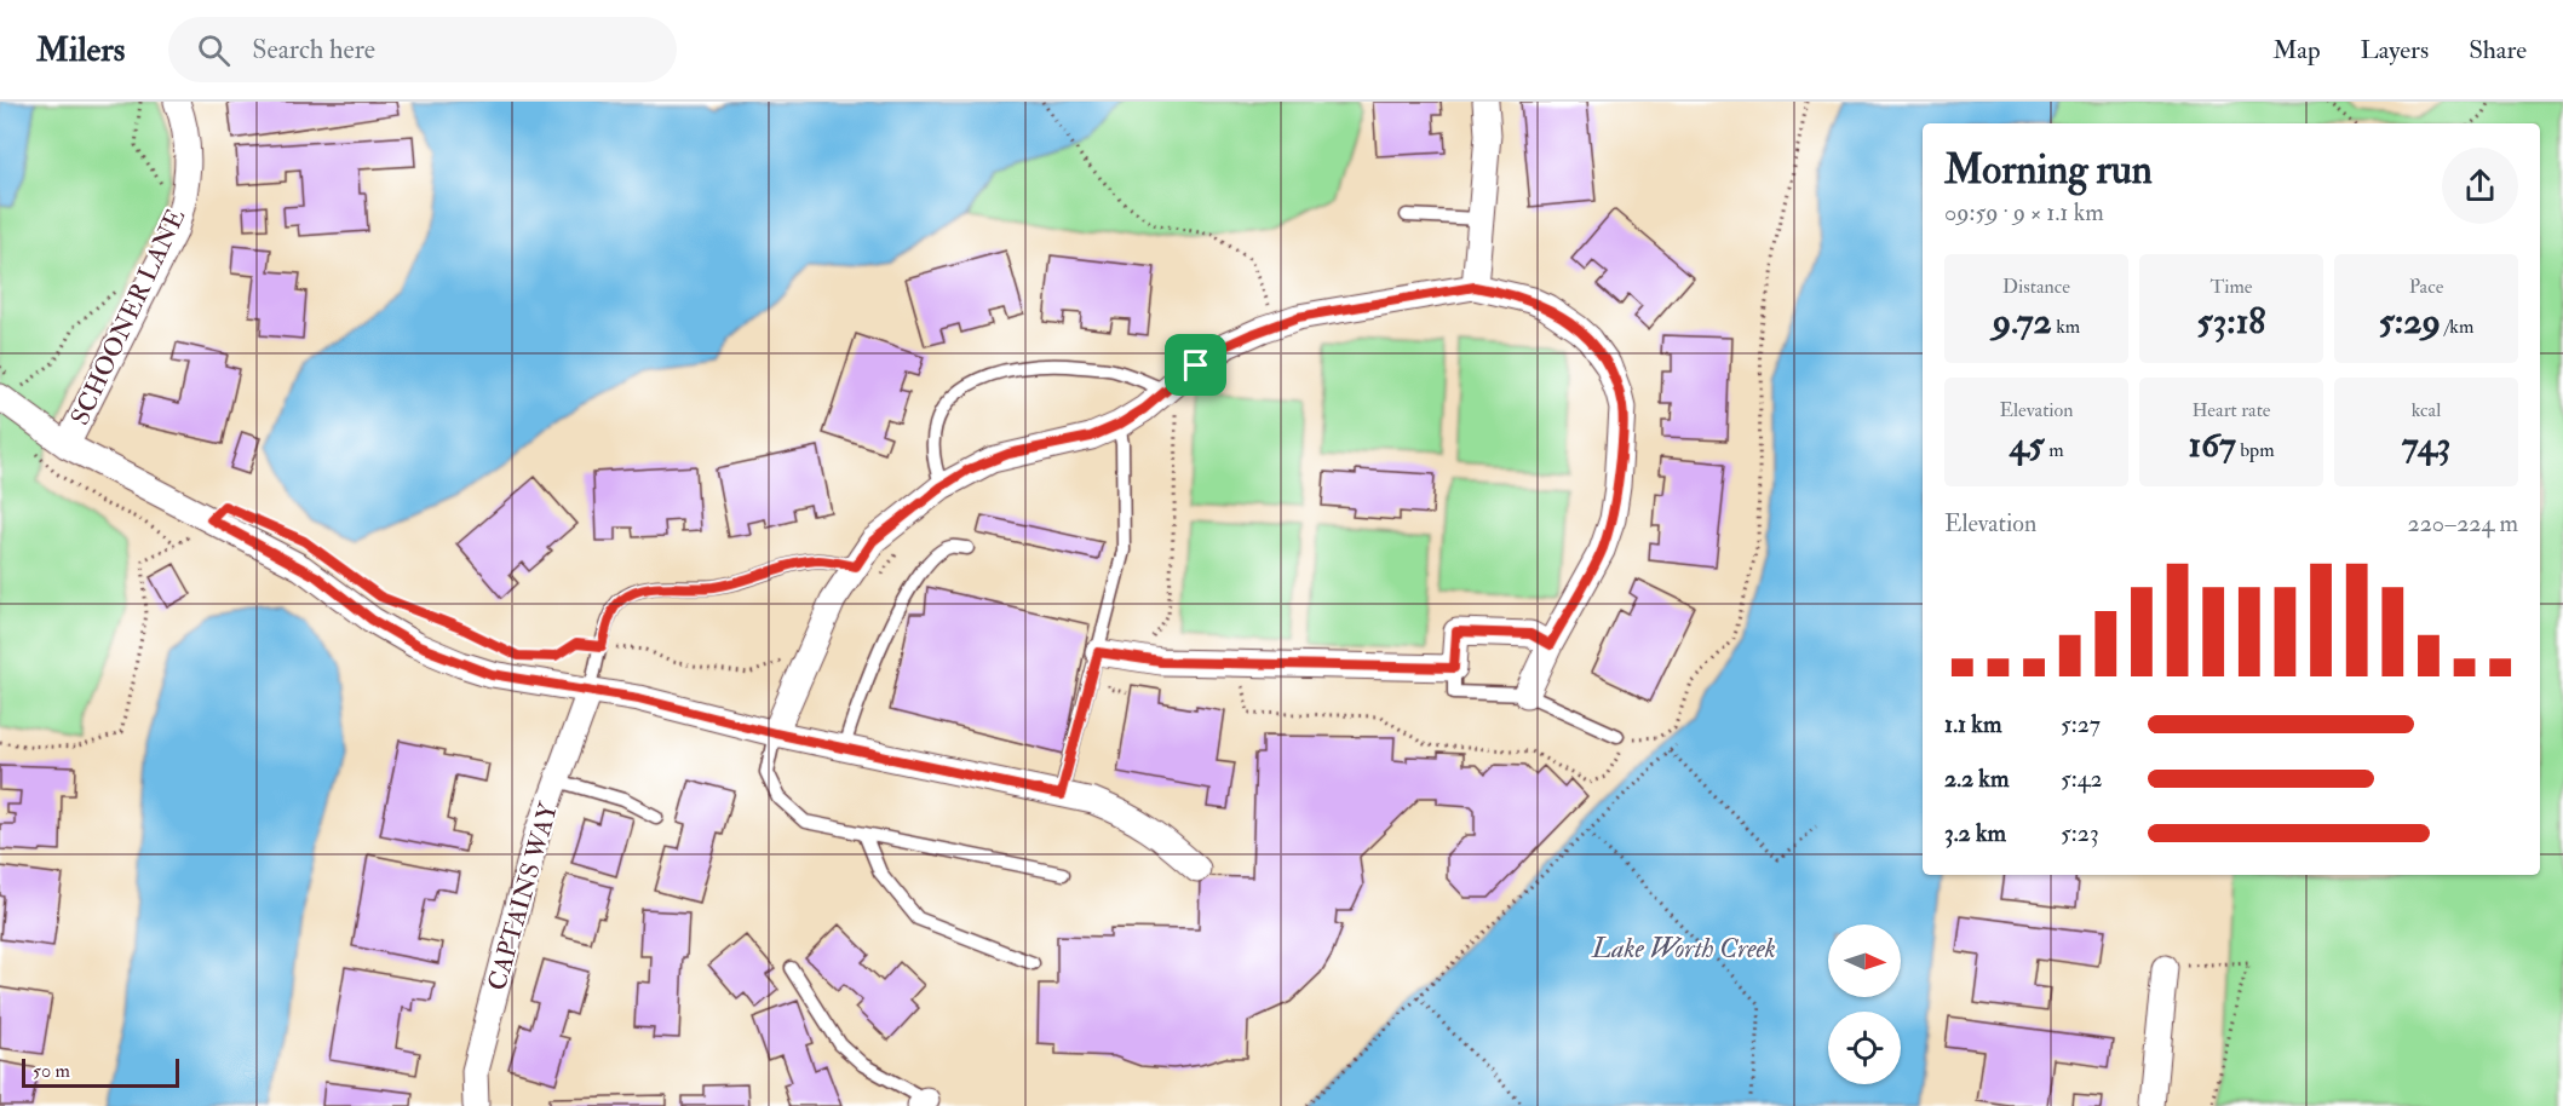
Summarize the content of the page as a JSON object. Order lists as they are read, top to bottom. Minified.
{"streets":{"street":["SCHOONER LANE","CAPTAINS WAY"]},"water":["Lake Worth Creek"],"scale_bar":"50 m","north":"right","page":{"header":"Milers","search":"Search here","nav":["Map","Layers","Share"],"heading":["Morning run","09:59 · 9 × 1.1 km"],"stats":[["Distance","9.72 km"],["Time","53:18"],["Pace","5:29 /km"],["Elevation","45 m"],["Heart rate","167 bpm"],["kcal","743"]],"chart":["Elevation","220–224 m"],"list":[{"name":"1.1 km","note":"5:27"},{"name":"2.2 km","note":"5:42"},{"name":"3.2 km","note":"5:23"}],"scale":"50 m"}}
